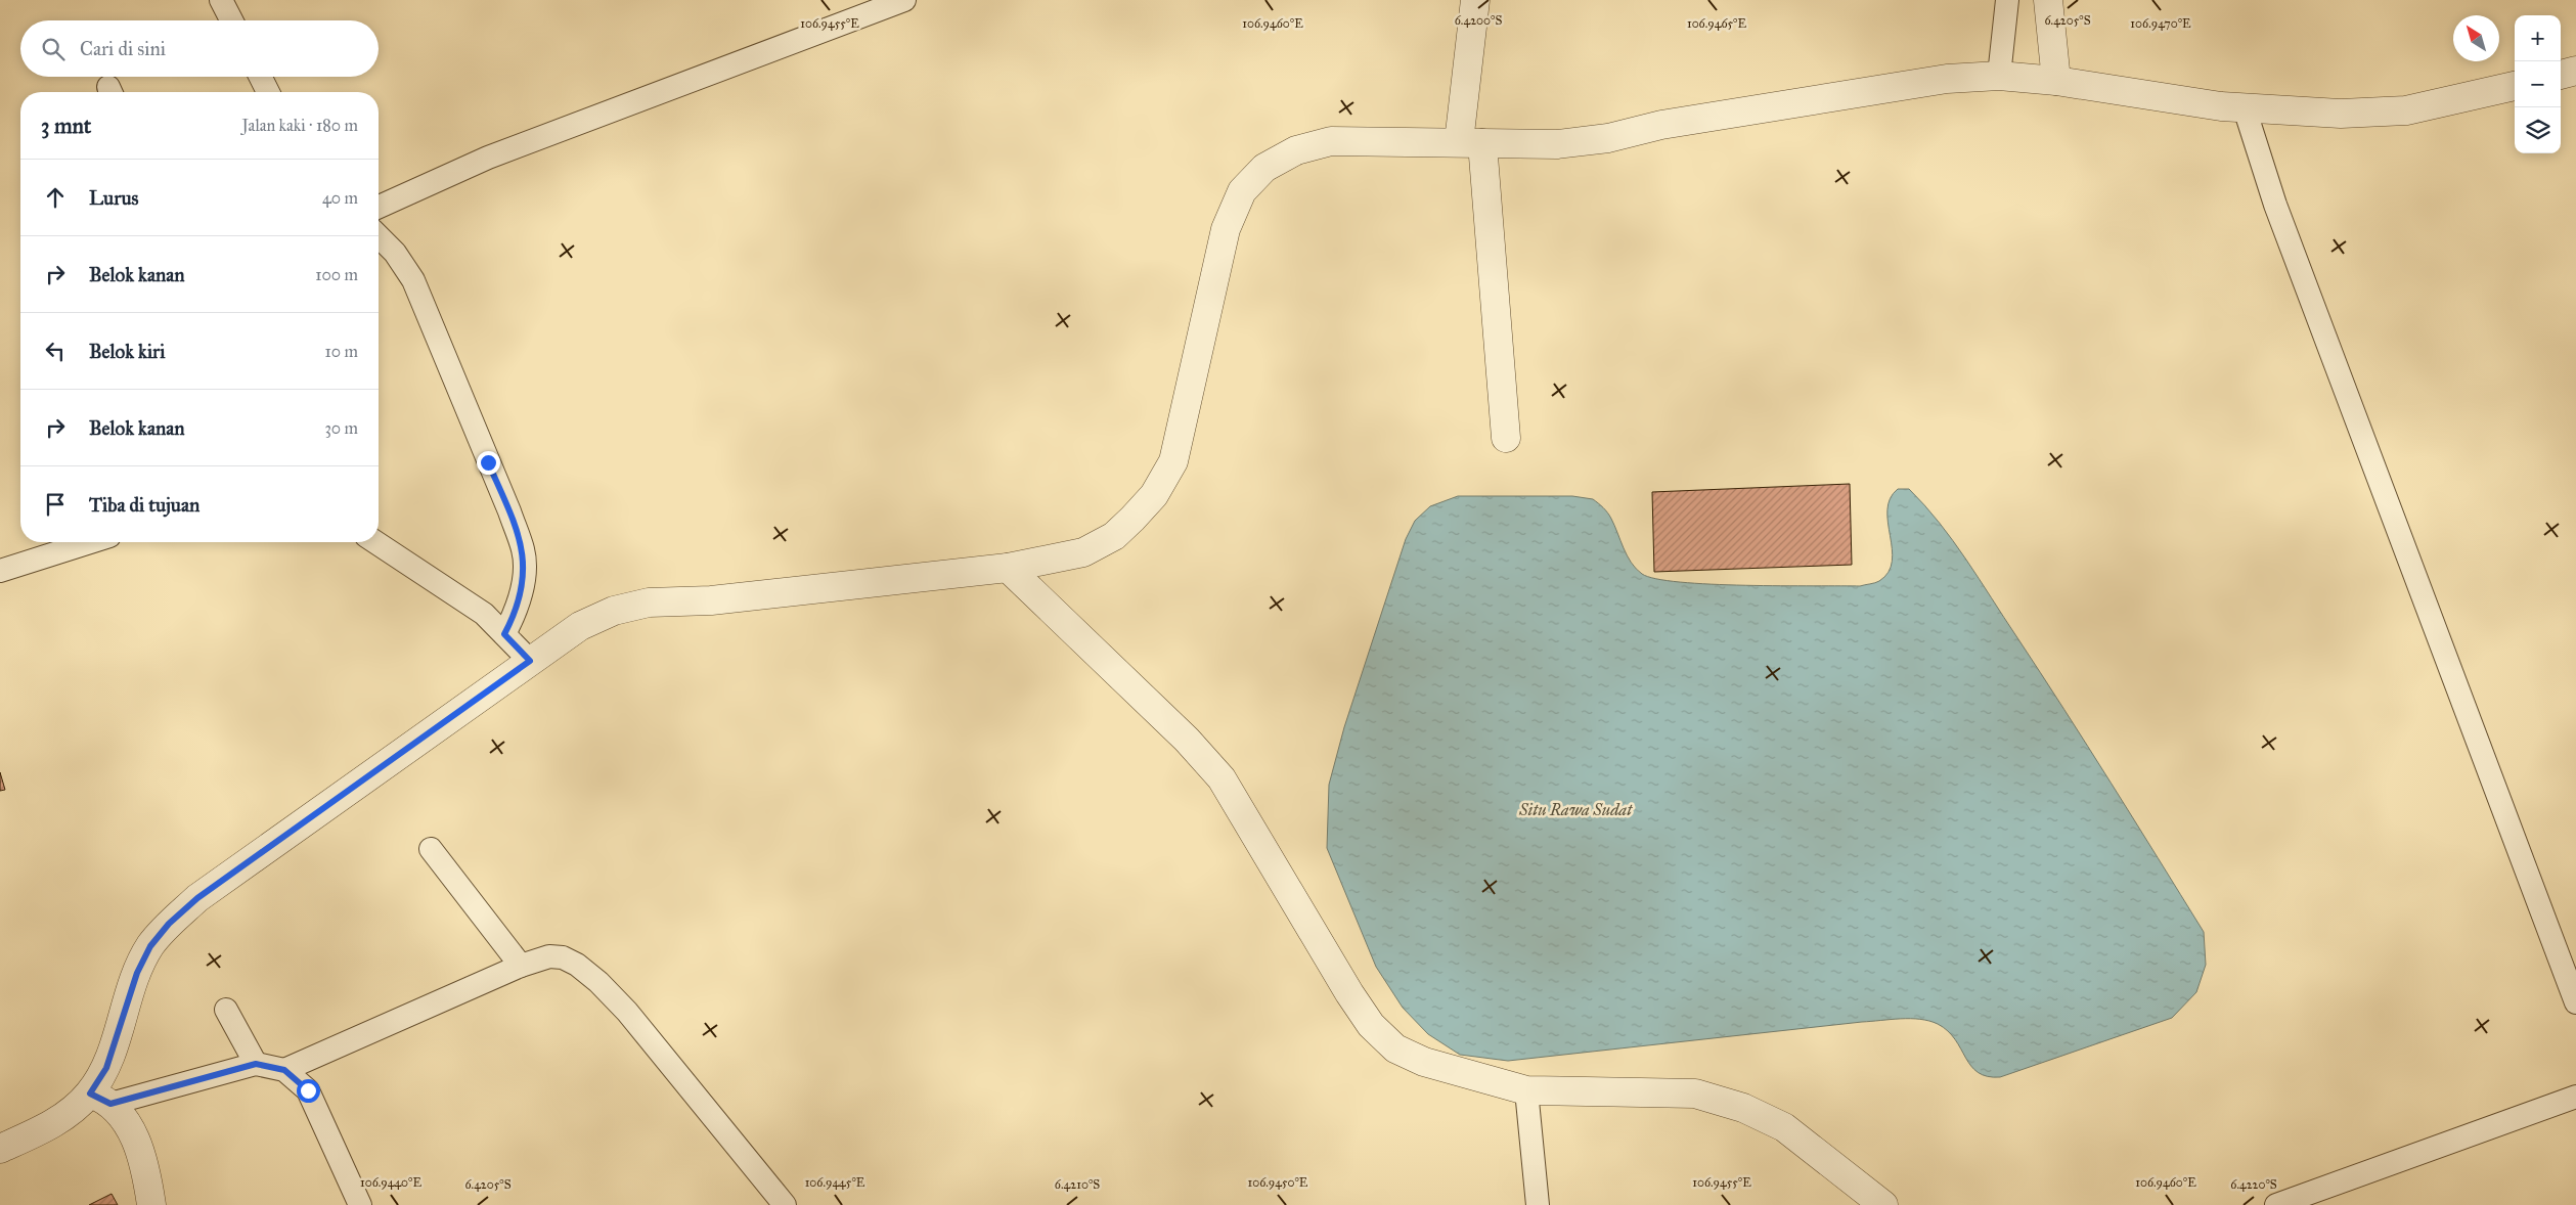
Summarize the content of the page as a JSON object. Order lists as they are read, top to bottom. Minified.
{"water":["Situ Rawa Sudat"],"north":"top left","page":{"map_buttons":["+","−"],"search":"Cari di sini","heading":["3 mnt","Jalan kaki · 180 m"],"list":[["Lurus","40 m"],["Belok kanan","100 m"],["Belok kiri","10 m"],["Belok kanan","30 m"],"Tiba di tujuan"]},"coordinates":["6.4200°S","6.4205°S","106.9455°E","106.9460°E","106.9465°E","106.9470°E","106.9440°E","106.9445°E","106.9450°E","6.4210°S","6.4220°S"]}
